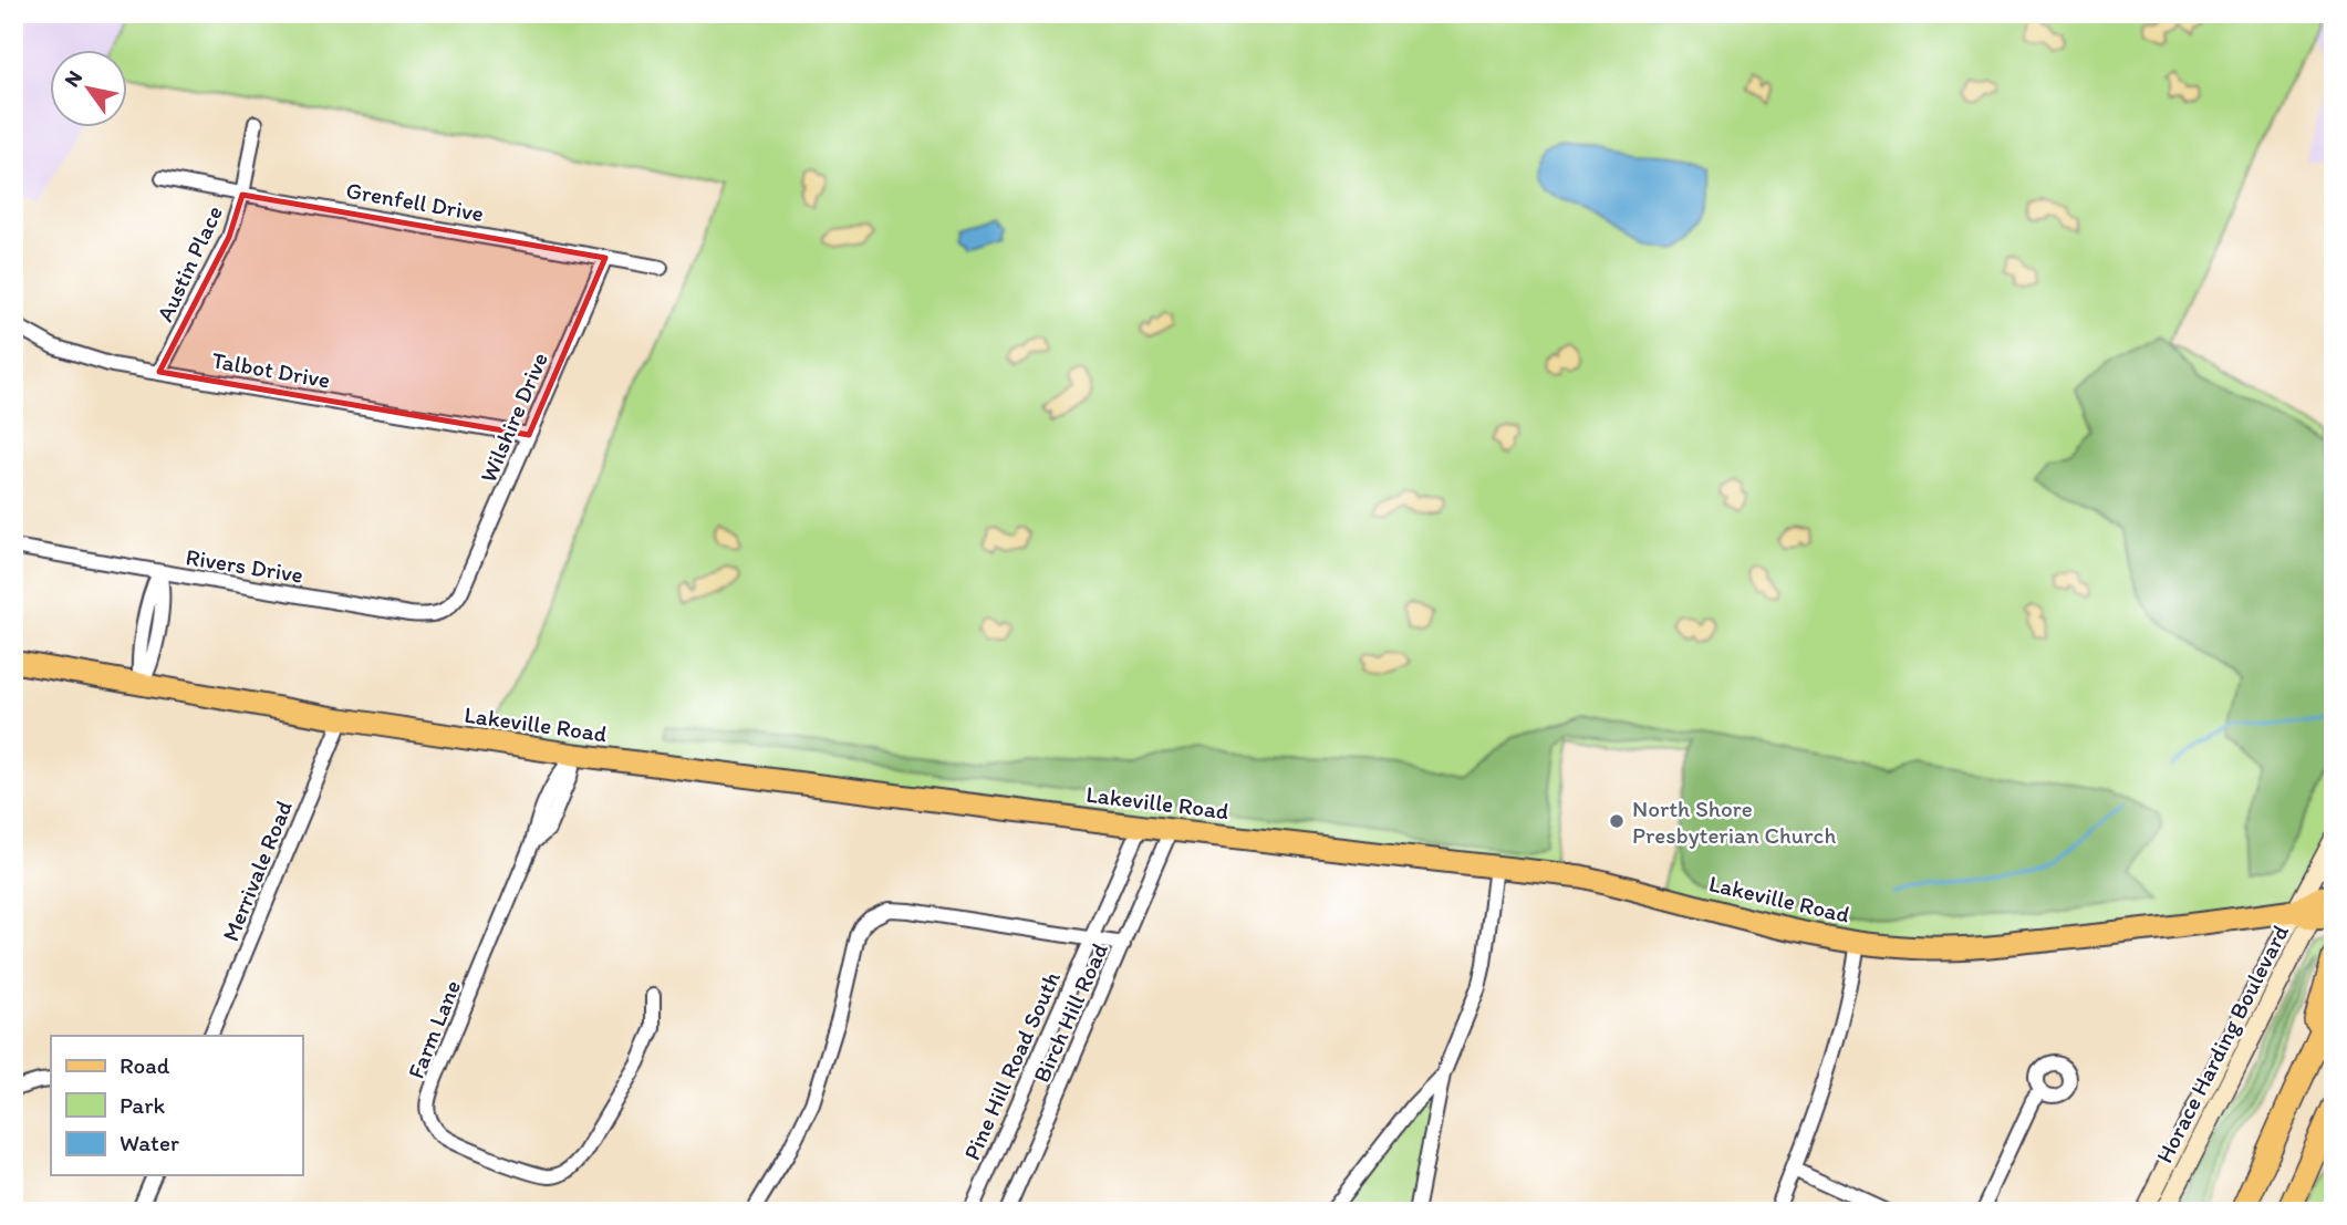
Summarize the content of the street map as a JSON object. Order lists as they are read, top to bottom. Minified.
{"streets":{"main road":["Lakeville Road","Horace Harding Boulevard"],"street":["Grenfell Drive","Austin Place","Talbot Drive","Wilshire Drive","Rivers Drive","Merrivale Road","Birch Hill Road","Farm Lane","Pine Hill Road South"]},"crossings":[["Grenfell Drive","Austin Place"],["Grenfell Drive","Wilshire Drive"],["Austin Place","Talbot Drive"],["Talbot Drive","Wilshire Drive"],["Wilshire Drive","Rivers Drive"],["Lakeville Road","Merrivale Road"],["Lakeville Road","Birch Hill Road"],["Lakeville Road","Farm Lane"],["Lakeville Road","Horace Harding Boulevard"],["Lakeville Road","Pine Hill Road South"]],"places":["North Shore Presbyterian Church"],"legend":["Road","Park","Water"],"north":"top left"}
